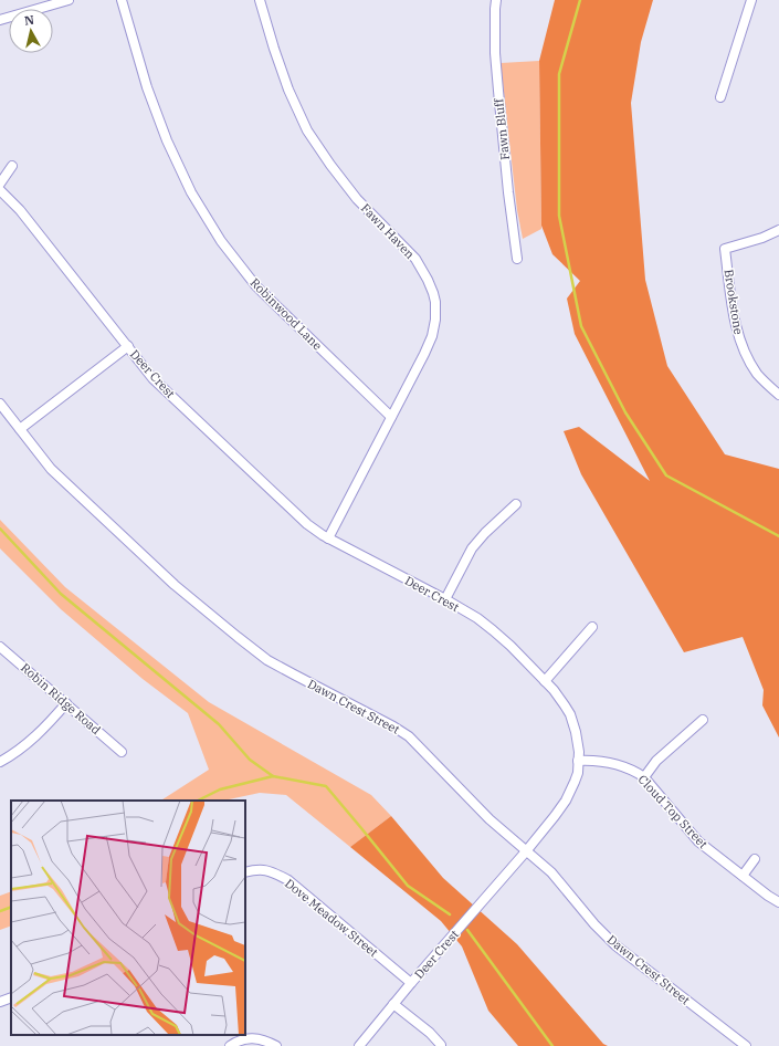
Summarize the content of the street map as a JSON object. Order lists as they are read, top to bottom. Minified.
{"streets":{"street":["Fawn Bluff","Fawn Haven","Brookstone","Robinwood Lane","Deer Crest","Robin Ridge Road","Dawn Crest Street","Cloud Top Street","Dove Meadow Street"]},"crossings":[["Fawn Haven","Robinwood Lane"],["Fawn Haven","Deer Crest"],["Deer Crest","Dawn Crest Street"],["Deer Crest","Cloud Top Street"],["Deer Crest","Dove Meadow Street"]],"north":"top"}
